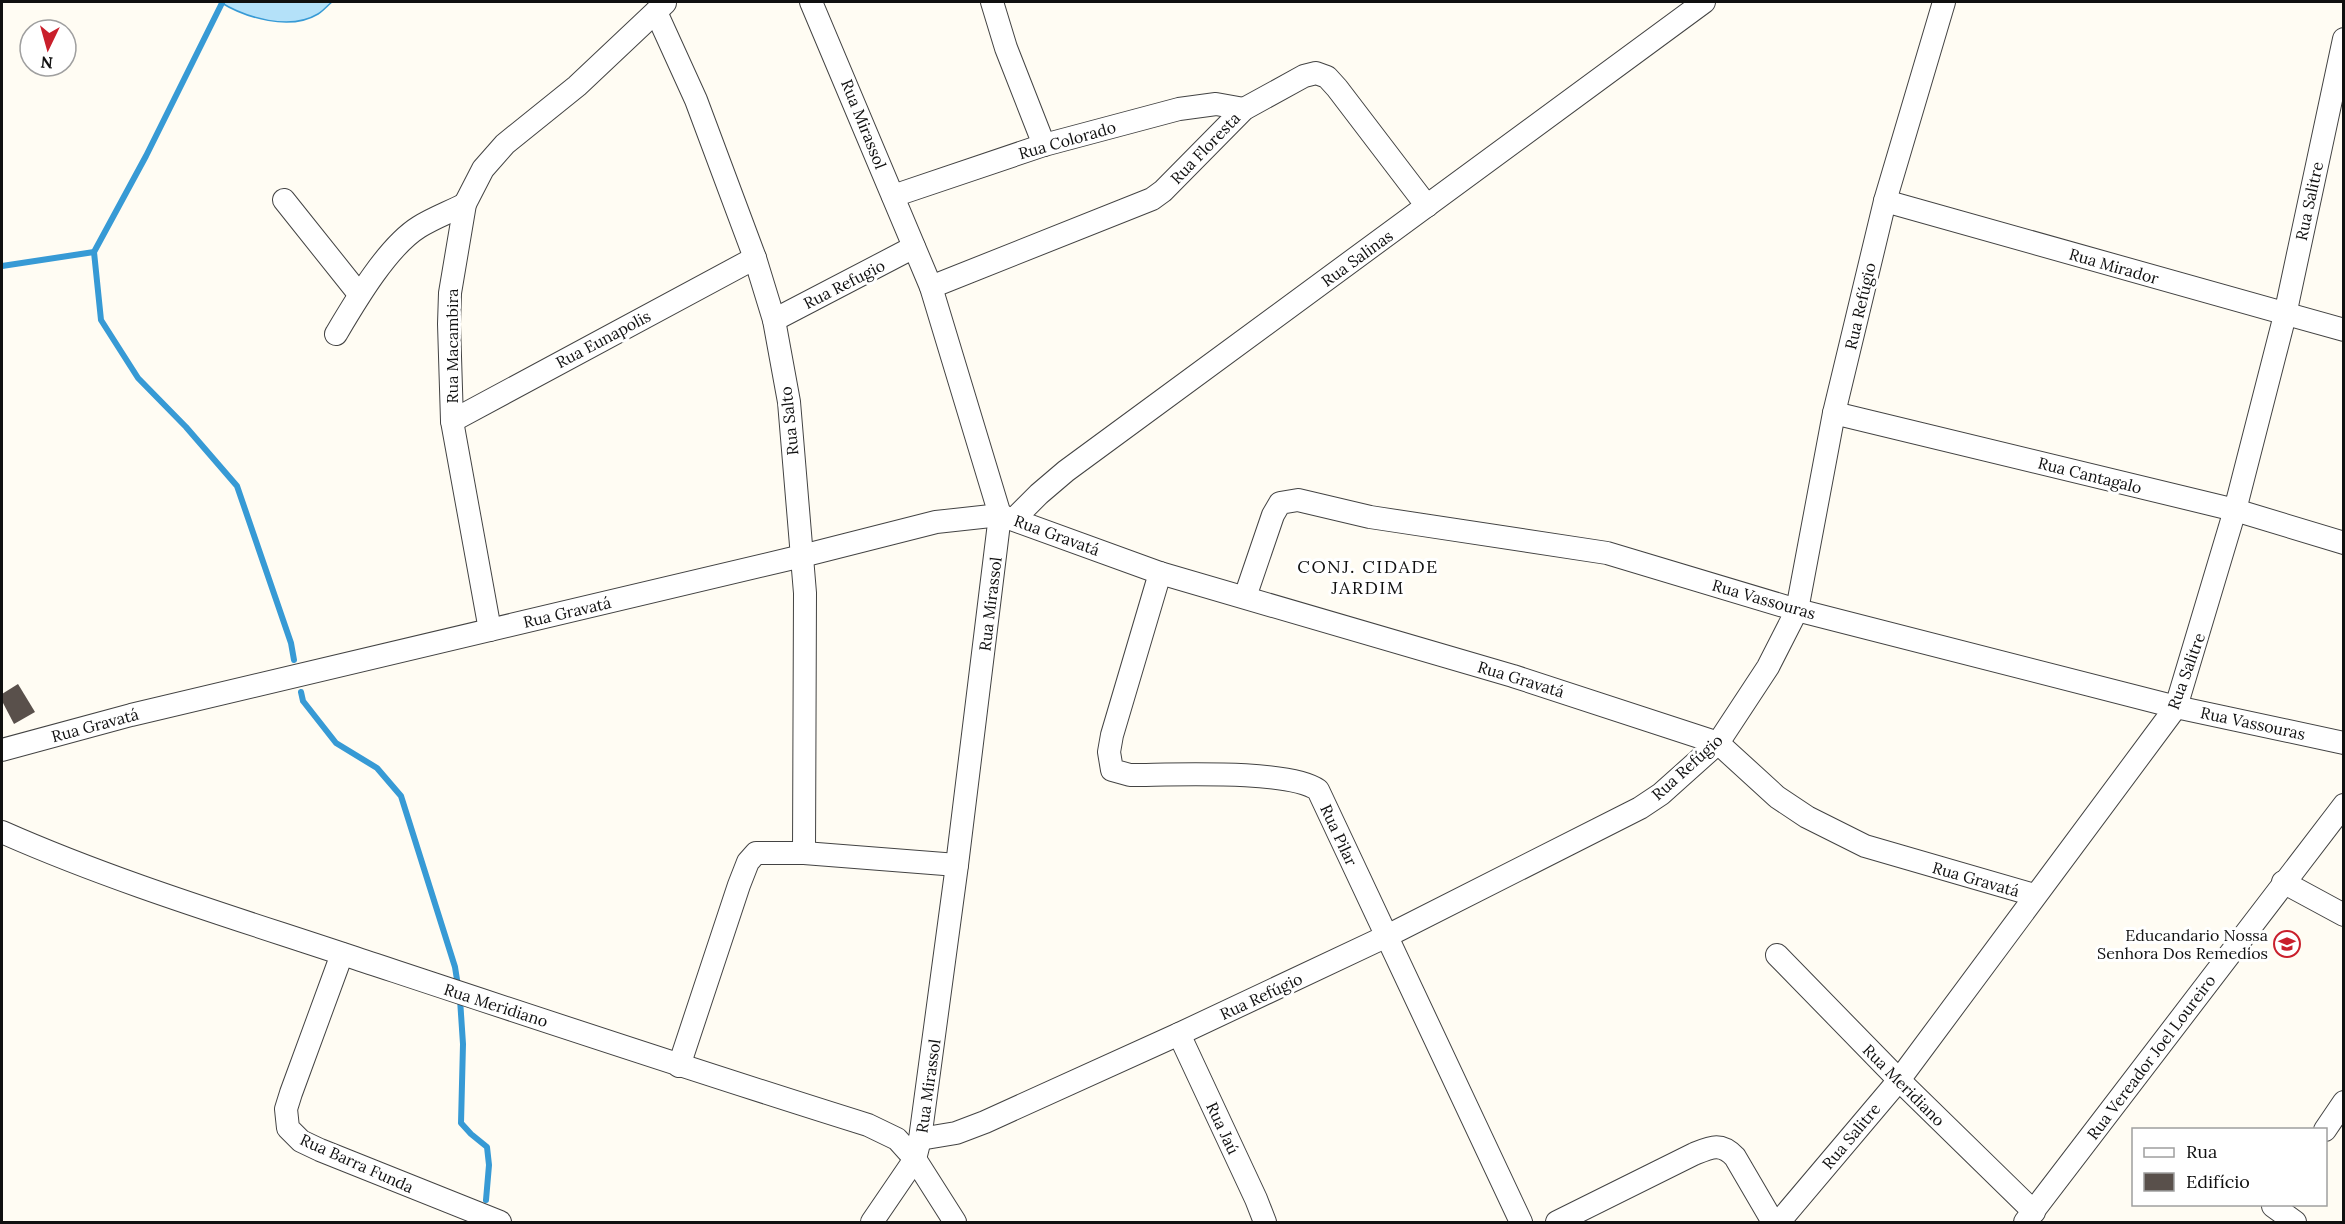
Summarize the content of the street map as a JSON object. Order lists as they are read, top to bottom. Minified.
{"streets":{"street":["Rua Mirassol","Rua Colorado","Rua Floresta","Rua Salitre","Rua Salinas","Rua Mirador","Rua Refugio","Rua Refúgio","Rua Eunapolis","Rua Macambira","Rua Salto","Rua Cantagalo","Rua Gravatá","Rua Vassouras","Rua Pilar","Rua Meridiano","Rua Vereador Joel Loureiro","Rua Jaú","Rua Barra Funda"]},"crossings":[["Rua Mirassol","Rua Colorado"],["Rua Mirassol","Rua Floresta"],["Rua Mirassol","Rua Salinas"],["Rua Mirassol","Rua Refugio"],["Rua Mirassol","Rua Refúgio"],["Rua Mirassol","Rua Gravatá"],["Rua Mirassol","Rua Meridiano"],["Rua Colorado","Rua Floresta"],["Rua Floresta","Rua Salinas"],["Rua Salitre","Rua Mirador"],["Rua Salitre","Rua Cantagalo"],["Rua Salitre","Rua Gravatá"],["Rua Salitre","Rua Vassouras"],["Rua Salitre","Rua Meridiano"],["Rua Salinas","Rua Gravatá"],["Rua Mirador","Rua Refúgio"],["Rua Refugio","Rua Salto"],["Rua Refúgio","Rua Cantagalo"],["Rua Refúgio","Rua Gravatá"],["Rua Refúgio","Rua Vassouras"],["Rua Refúgio","Rua Pilar"],["Rua Refúgio","Rua Meridiano"],["Rua Refúgio","Rua Jaú"],["Rua Eunapolis","Rua Macambira"],["Rua Eunapolis","Rua Salto"],["Rua Macambira","Rua Salto"],["Rua Macambira","Rua Gravatá"],["Rua Salto","Rua Gravatá"],["Rua Gravatá","Rua Vassouras"],["Rua Gravatá","Rua Pilar"],["Rua Meridiano","Rua Vereador Joel Loureiro"],["Rua Meridiano","Rua Barra Funda"]],"districts":["CONJ. CIDADE JARDIM"],"places":{"school or university":["Educandario Nossa Senhora Dos Remedios"]},"legend":["Rua","Edifício"],"north":"bottom"}
